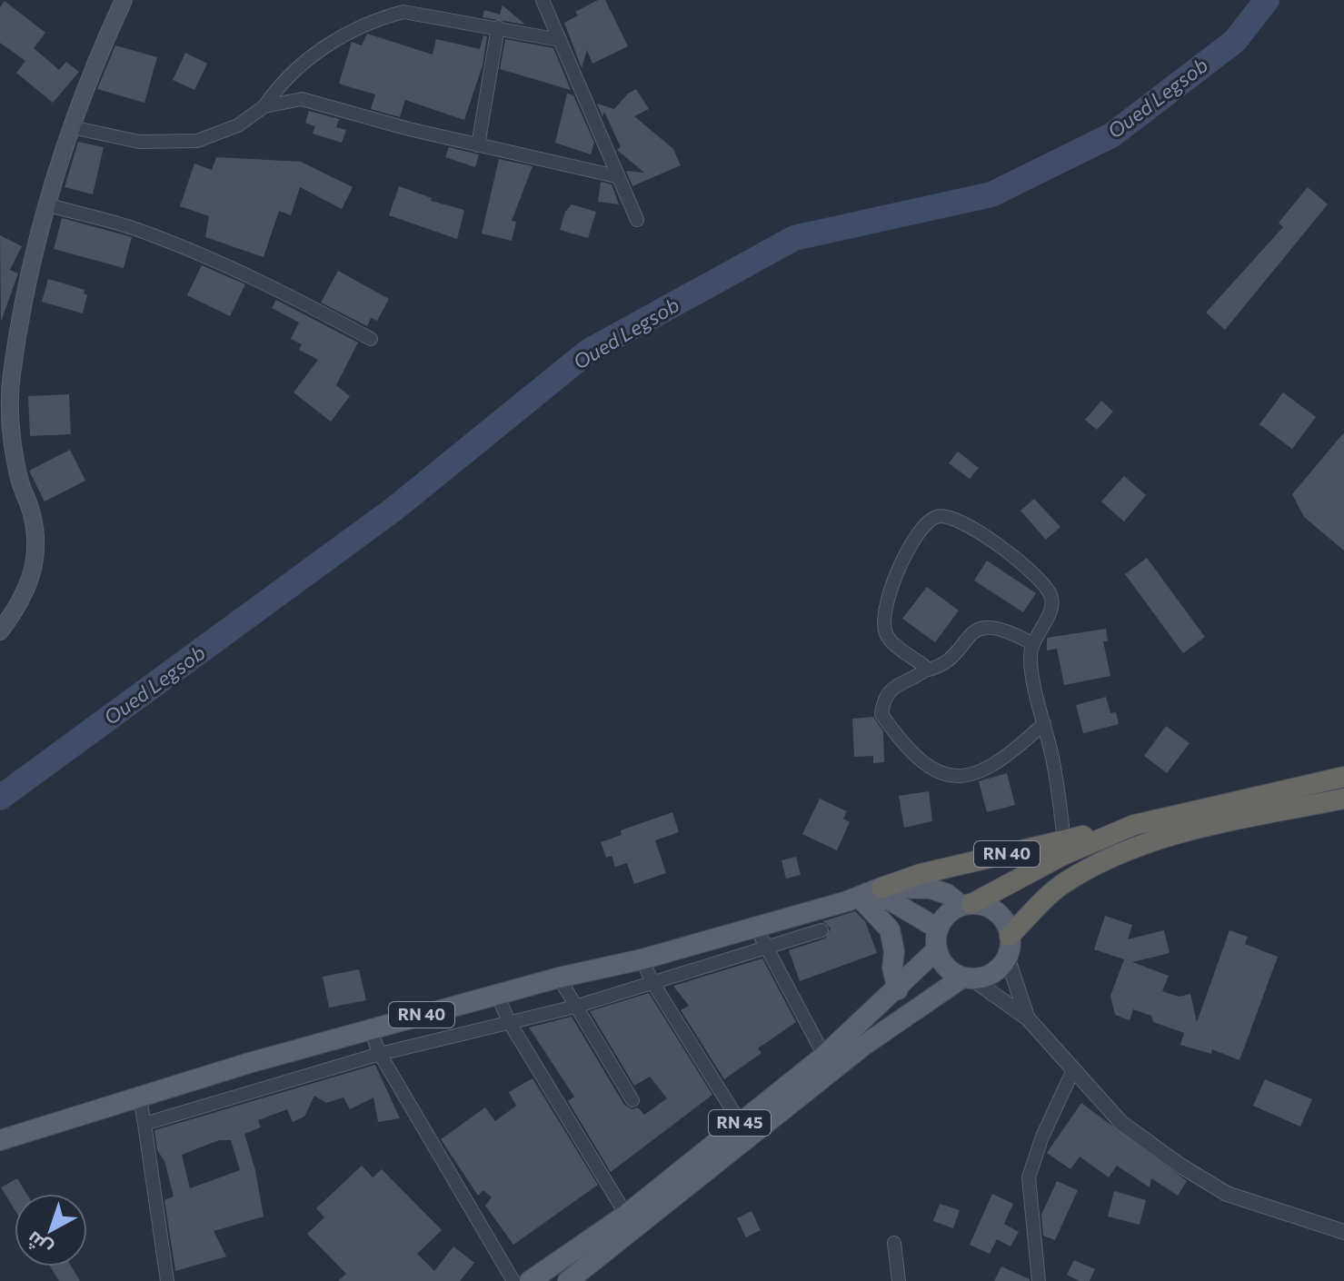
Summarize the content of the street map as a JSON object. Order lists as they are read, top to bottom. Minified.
{"streets":{"highway":["RN 40"],"main road":["RN 45"]},"crossings":[["RN 40","RN 45"]],"water":["Oued Legsob"],"north":"bottom left"}
